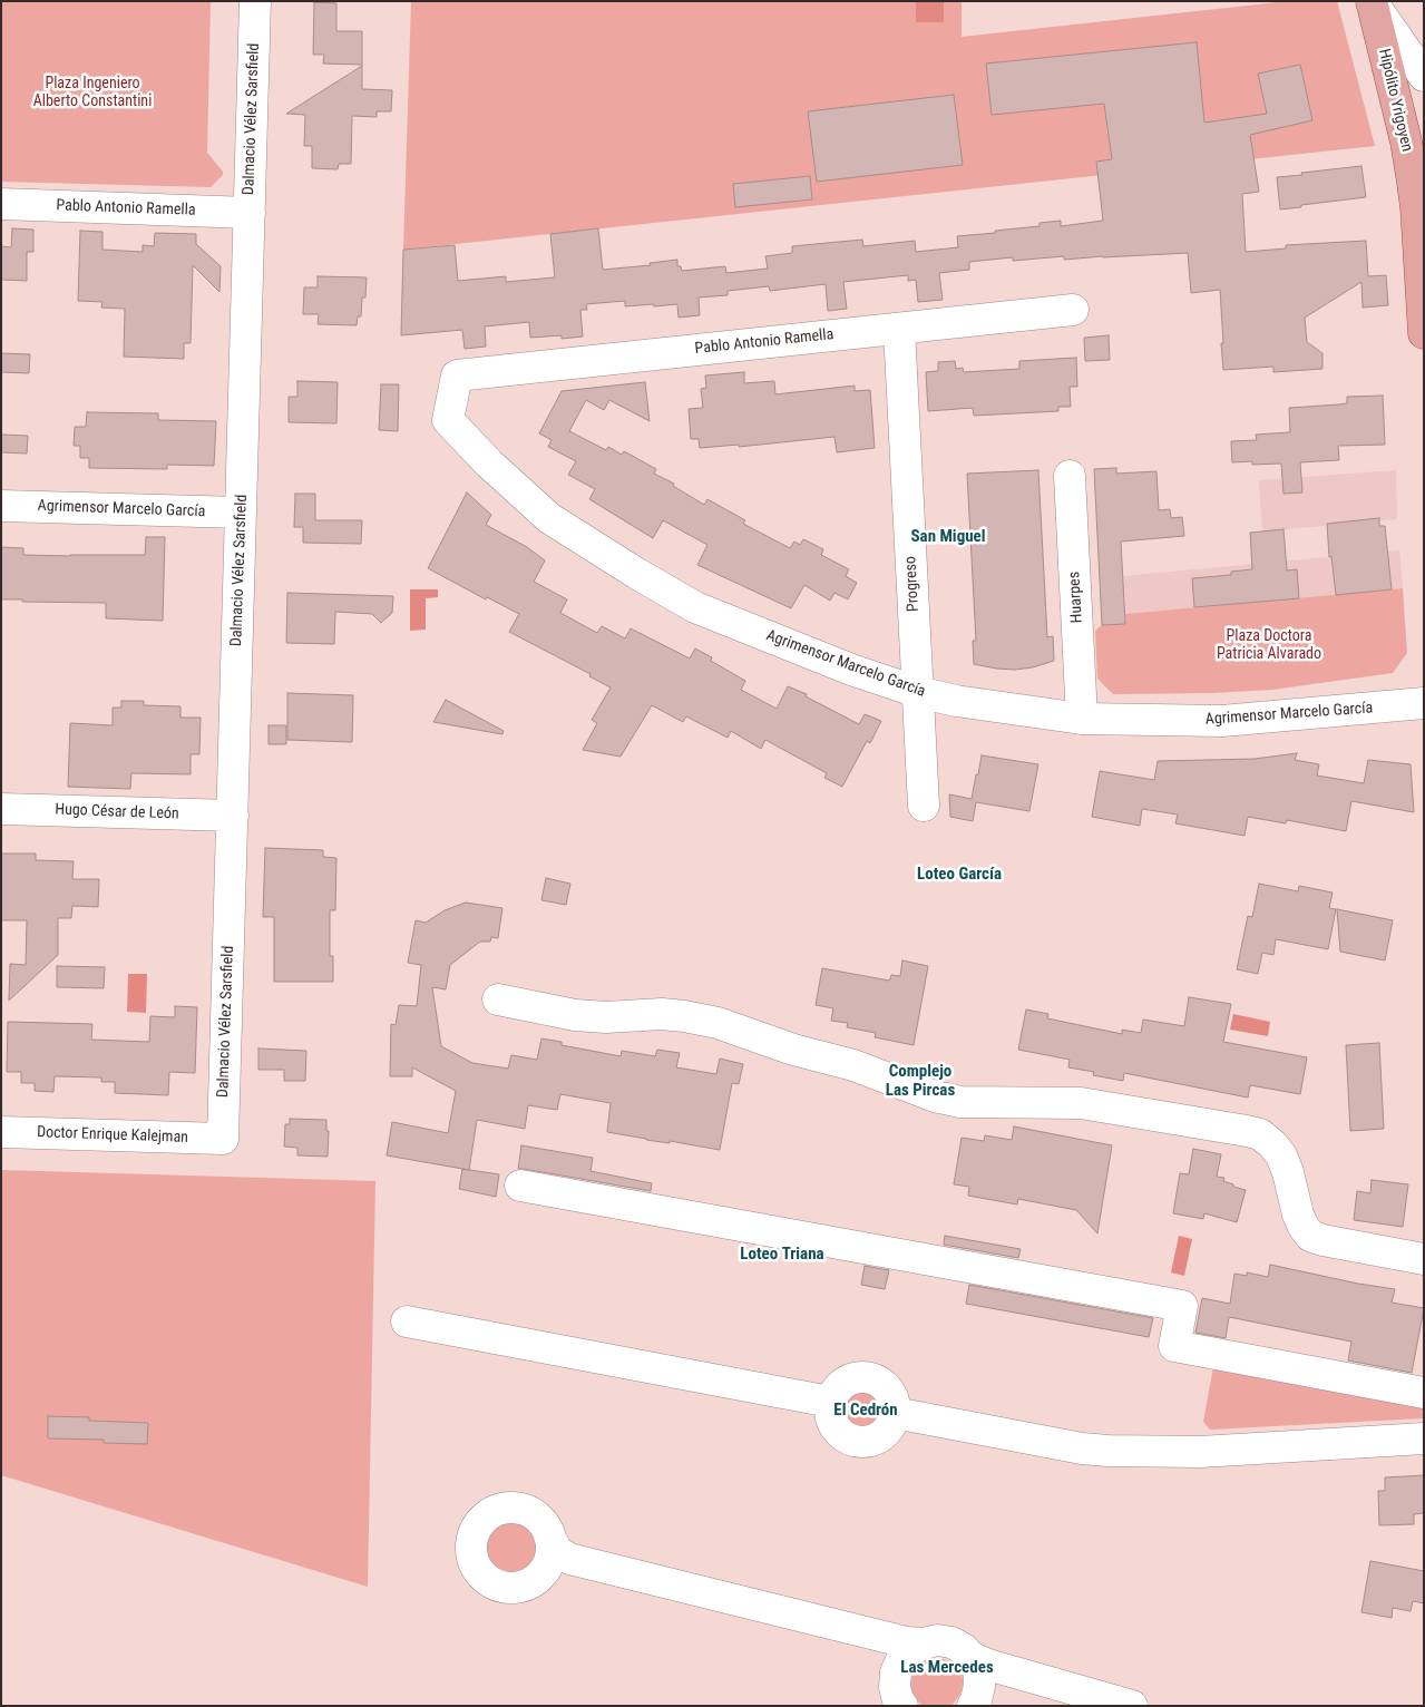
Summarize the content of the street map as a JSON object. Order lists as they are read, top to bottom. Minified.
{"streets":{"main road":["Hipólito Yrigoyen"],"street":["Dalmacio Vélez Sarsfield","Pablo Antonio Ramella","Agrimensor Marcelo García","Progreso","Huarpes","Hugo César de León","Doctor Enrique Kalejman"]},"crossings":[["Dalmacio Vélez Sarsfield","Pablo Antonio Ramella"],["Dalmacio Vélez Sarsfield","Agrimensor Marcelo García"],["Dalmacio Vélez Sarsfield","Hugo César de León"],["Dalmacio Vélez Sarsfield","Doctor Enrique Kalejman"],["Pablo Antonio Ramella","Agrimensor Marcelo García"],["Pablo Antonio Ramella","Progreso"],["Agrimensor Marcelo García","Progreso"],["Agrimensor Marcelo García","Huarpes"]],"districts":["San Miguel","Loteo García","Complejo Las Pircas","Loteo Triana","El Cedrón","Las Mercedes"],"parks":["Plaza Ingeniero Alberto Constantini","Plaza Doctora Patricia Alvarado"]}
